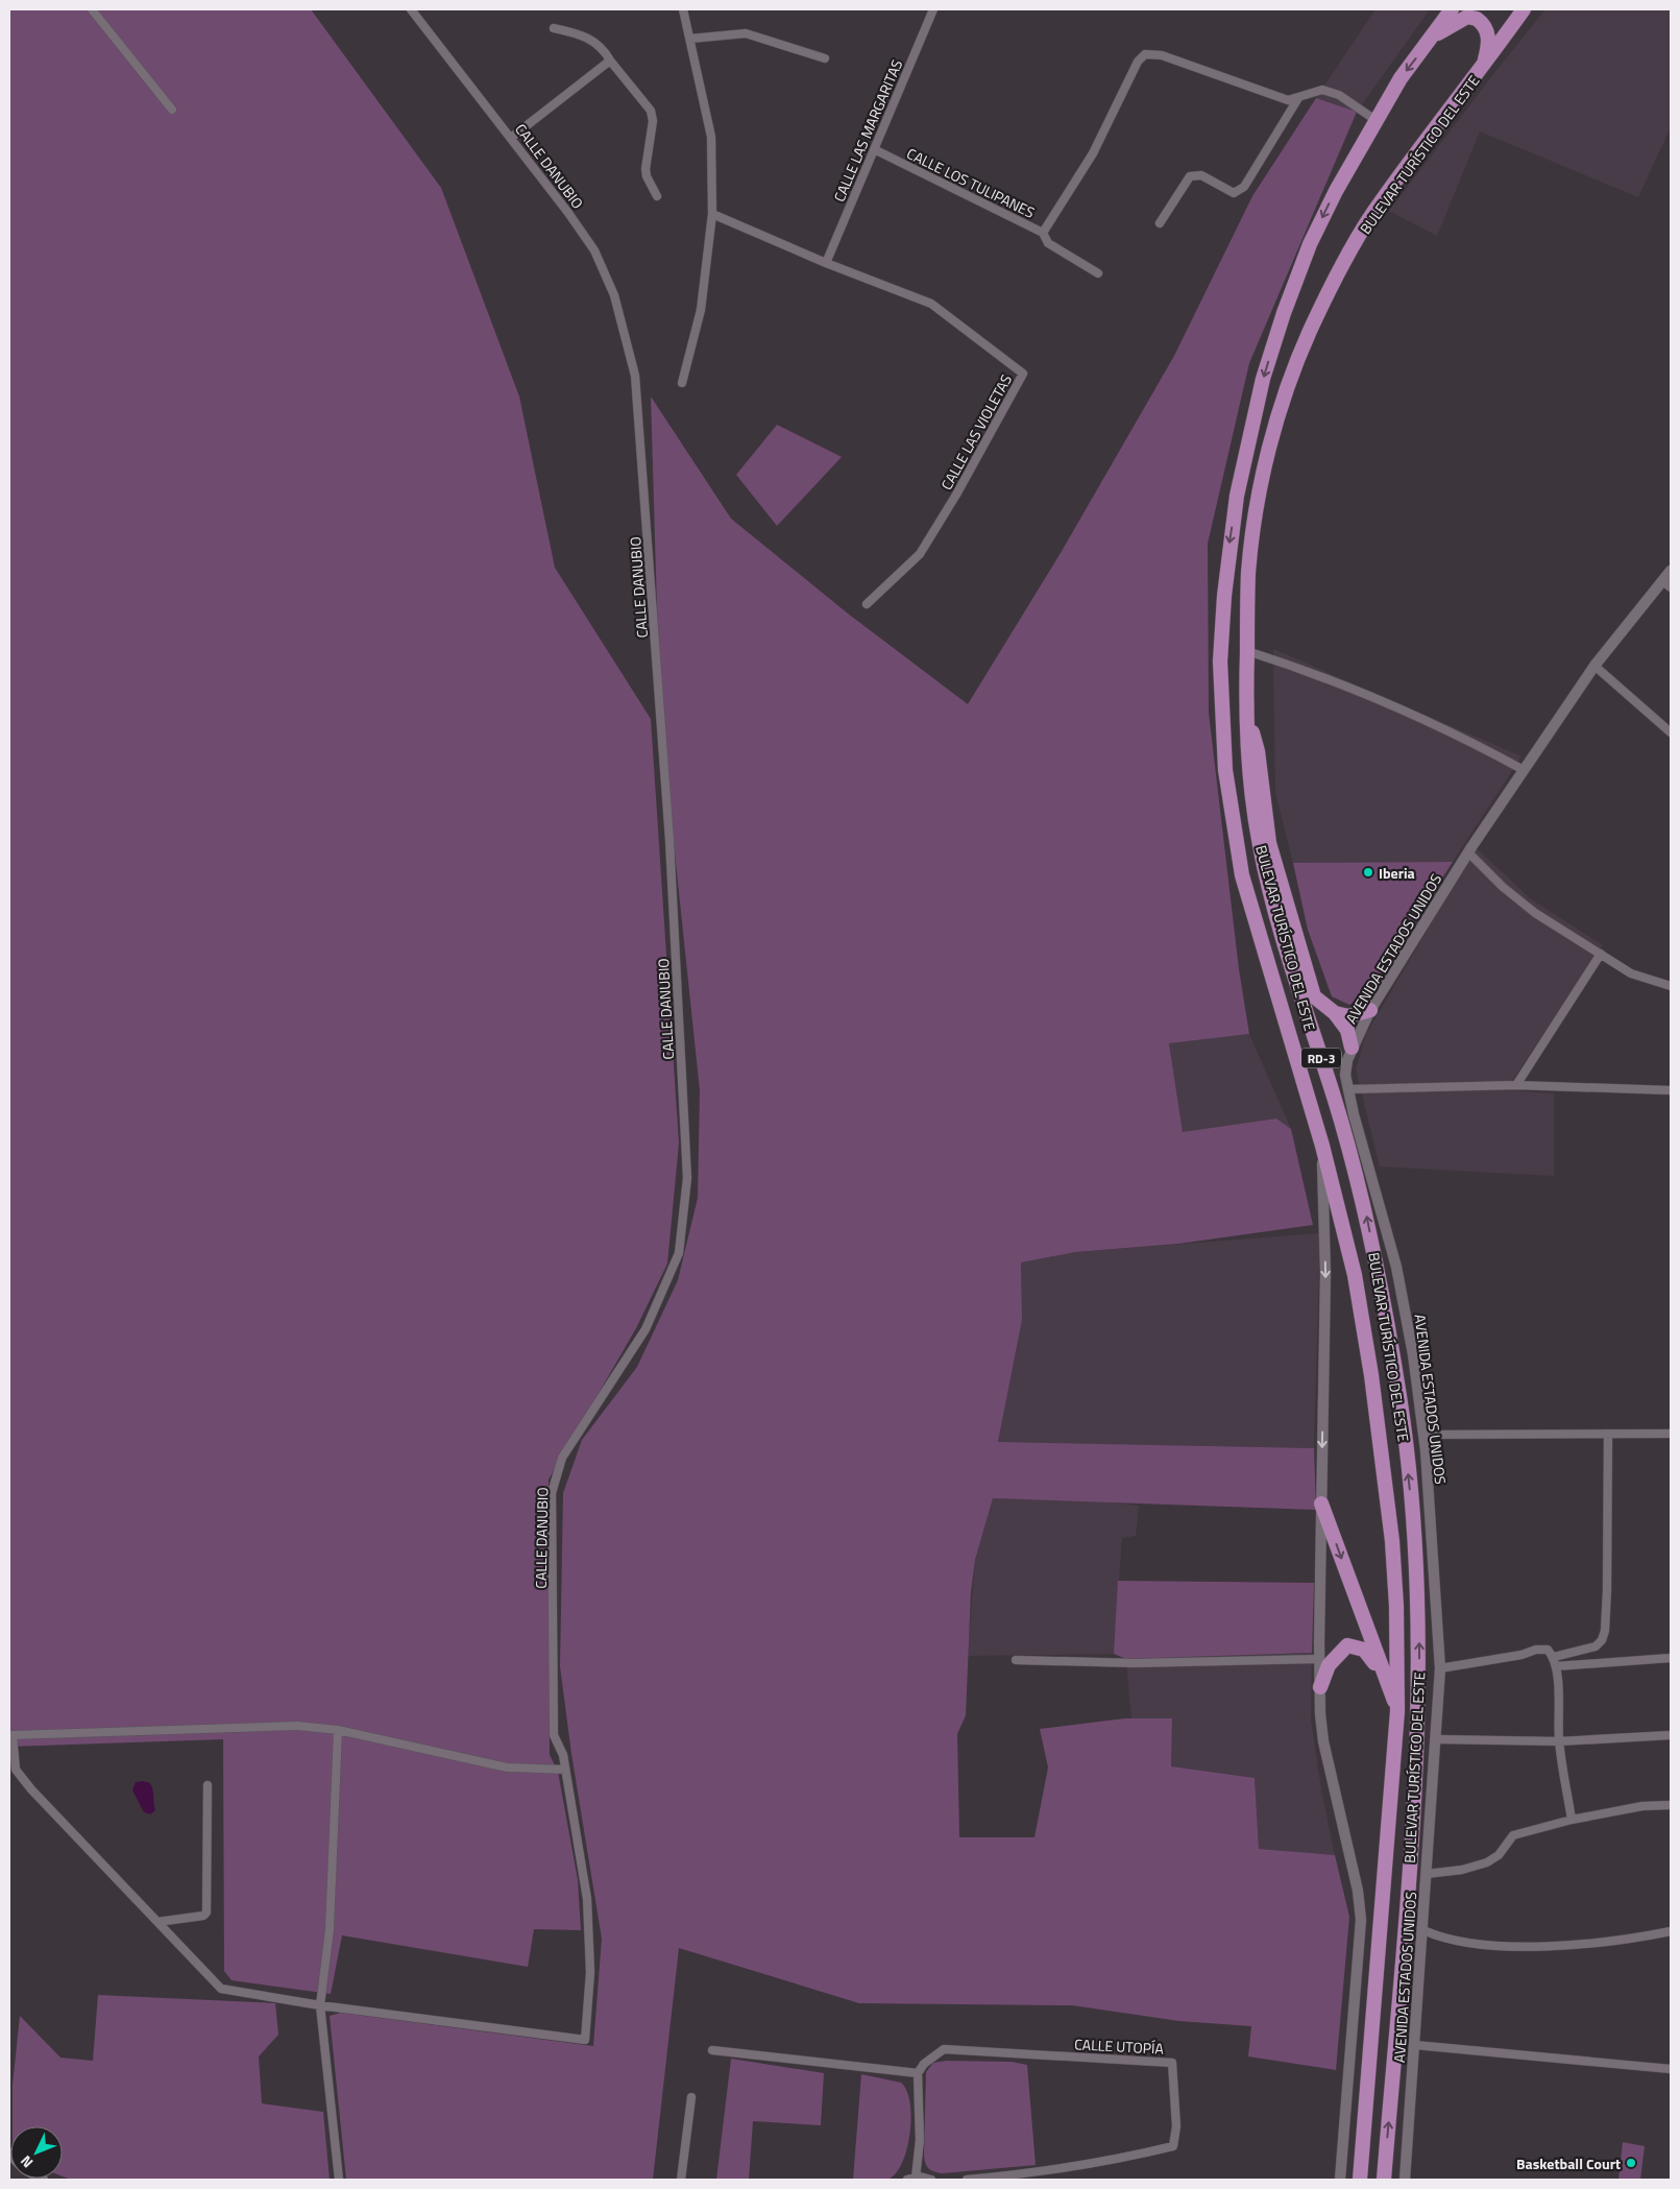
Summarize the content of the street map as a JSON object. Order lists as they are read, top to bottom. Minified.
{"streets":{"highway":["BULEVAR TURÍSTICO DEL ESTE","RD-3"],"street":["CALLE LAS MARGARITAS","CALLE DANUBIO","CALLE LOS TULIPANES","CALLE LAS VIOLETAS","AVENIDA ESTADOS UNIDOS","CALLE UTOPÍA"]},"crossings":[["CALLE LAS MARGARITAS","CALLE LOS TULIPANES"],["CALLE LAS MARGARITAS","CALLE LAS VIOLETAS"],["BULEVAR TURÍSTICO DEL ESTE","CALLE LOS TULIPANES"]],"places":["Iberia","Basketball Court"],"north":"bottom left"}
